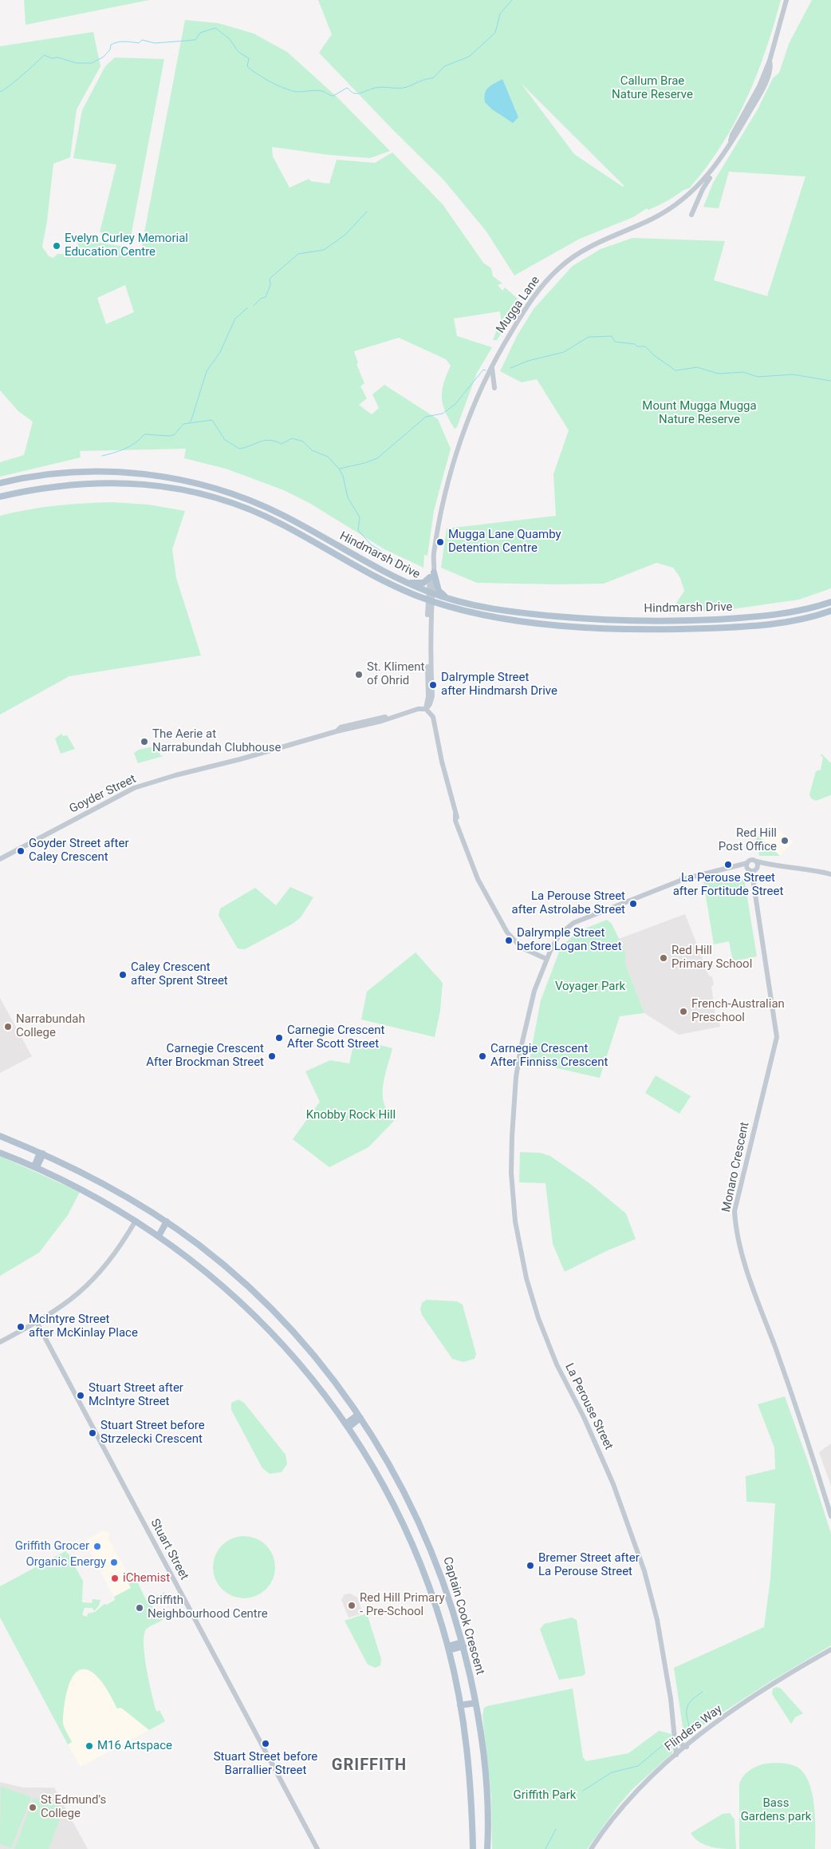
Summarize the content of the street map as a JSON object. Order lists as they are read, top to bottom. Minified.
{"streets":{"main road":["Hindmarsh Drive","Captain Cook Crescent"],"street":["Mugga Lane","Goyder Street","Monaro Crescent","La Perouse Street","Stuart Street","Flinders Way"]},"crossings":[["Mugga Lane","Hindmarsh Drive"],["Mugga Lane","Goyder Street"],["Monaro Crescent","La Perouse Street"],["La Perouse Street","Flinders Way"]],"districts":["GRIFFITH"],"parks":["Callum Brae Nature Reserve","Mount Mugga Mugga Nature Reserve","Voyager Park","Knobby Rock Hill","Griffith Park","Bass Gardens park"],"places":["Evelyn Curley Memorial Education Centre","Mugga Lane Quamby Detention Centre","St. Kliment of Ohrid","Dalrymple Street after Hindmarsh Drive","The Aerie at Narrabundah Clubhouse","Red Hill Post Office","Goyder Street after Caley Crescent","La Perouse Street after Fortitude Street","La Perouse Street after Astrolabe Street","Dalrymple Street before Logan Street","Red Hill Primary School","Caley Crescent after Sprent Street","French-Australian Preschool","Narrabundah College","Carnegie Crescent After Scott Street","Carnegie Crescent After Brockman Street","Carnegie Crescent After Finniss Crescent","McIntyre Street after McKinlay Place","Stuart Street after McIntyre Street","Stuart Street before Strzelecki Crescent","Griffith Grocer","Organic Energy","Bremer Street after La Perouse Street","iChemist","Red Hill Primary - Pre-School","Griffith Neighbourhood Centre","Stuart Street before Barrallier Street","M16 Artspace","St Edmund's College"]}
